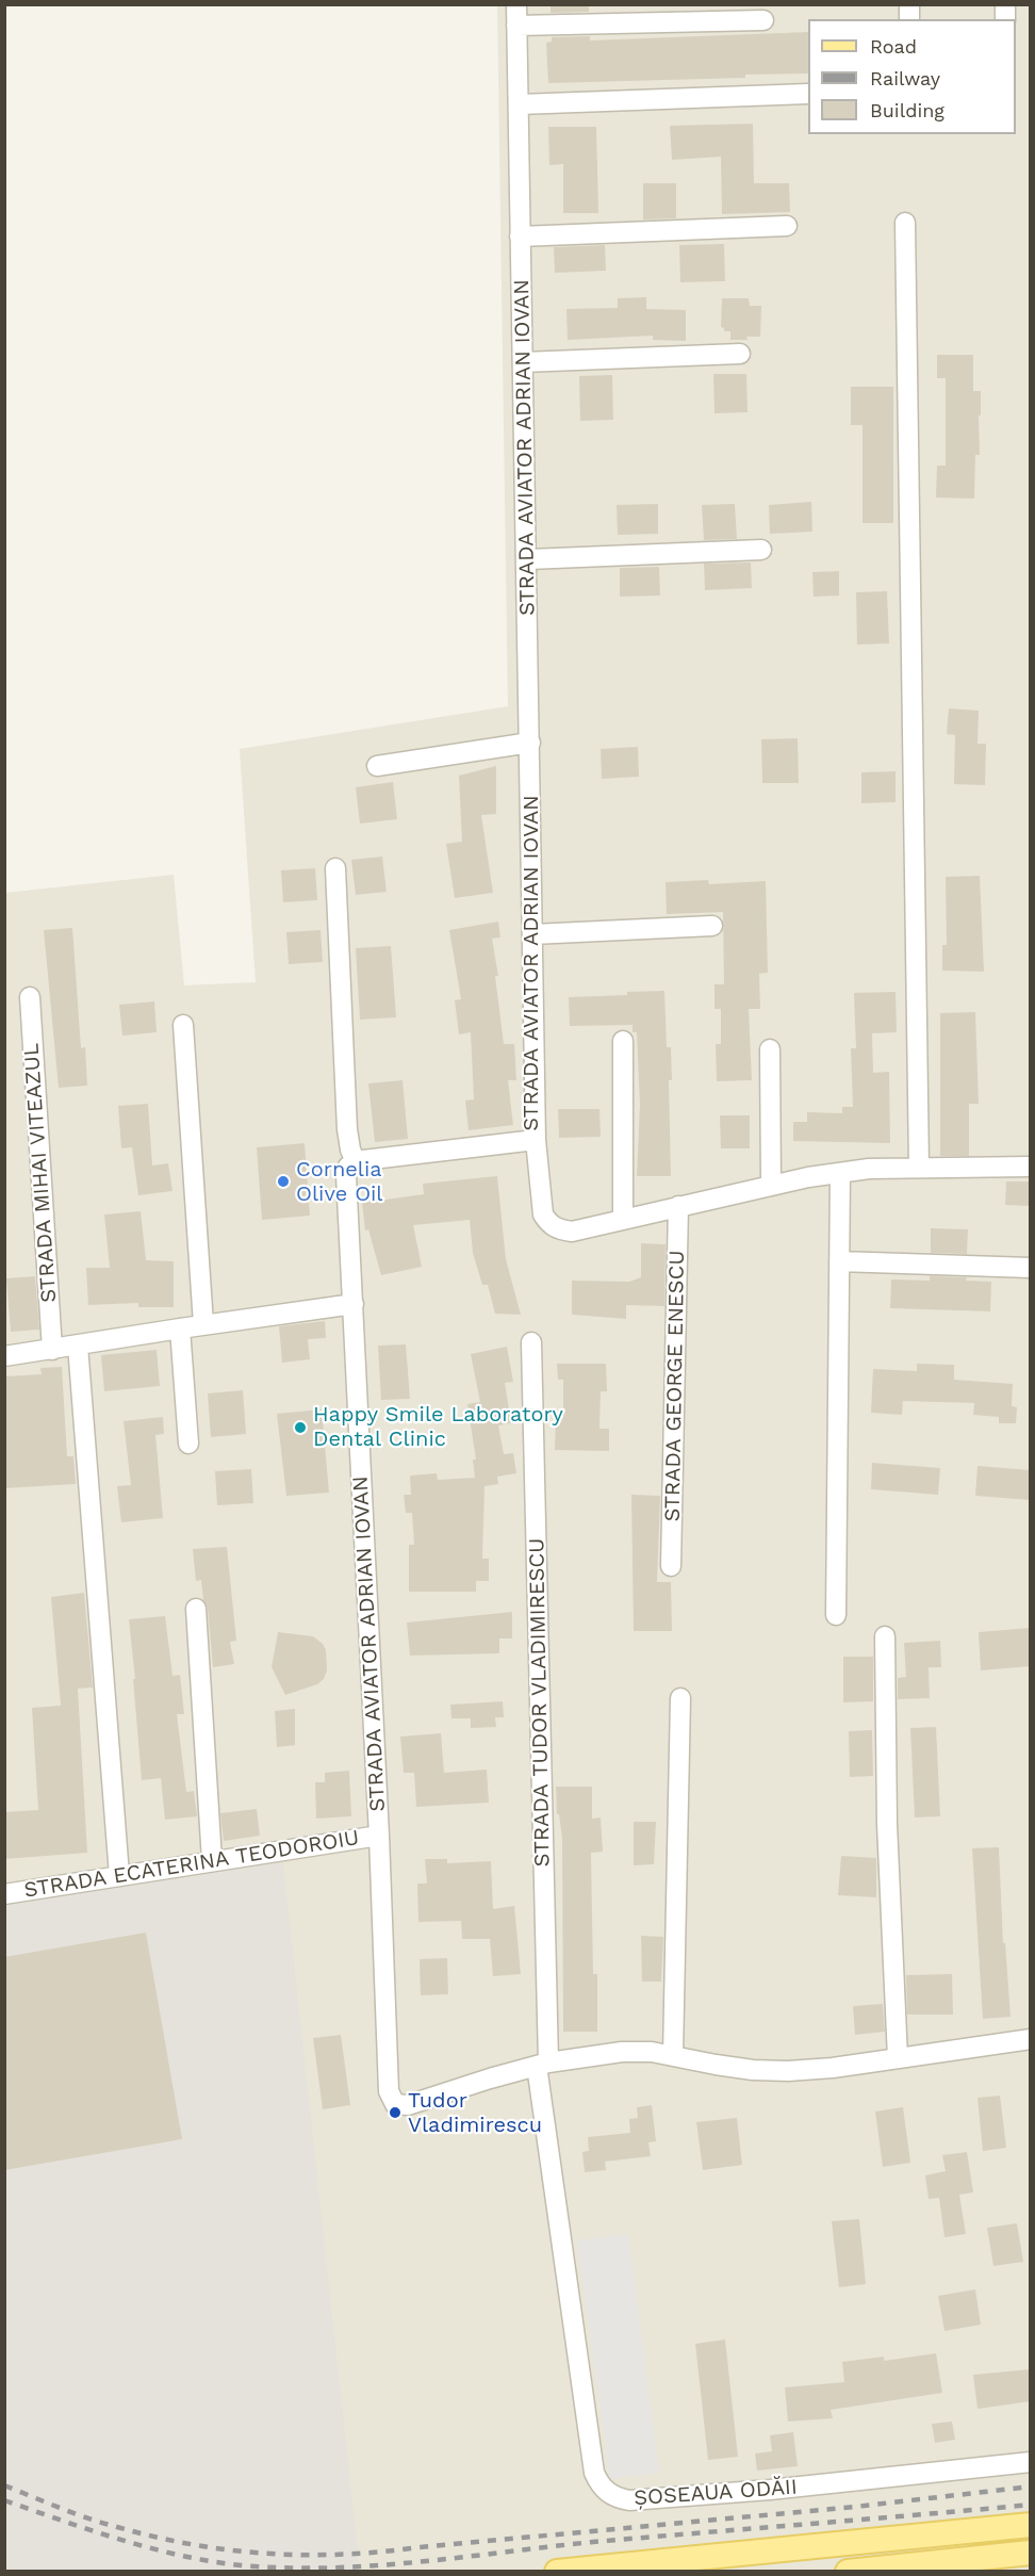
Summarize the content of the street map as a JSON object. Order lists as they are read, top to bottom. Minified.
{"streets":{"street":["STRADA AVIATOR ADRIAN IOVAN","STRADA MIHAI VITEAZUL","STRADA GEORGE ENESCU","STRADA TUDOR VLADIMIRESCU","STRADA ECATERINA TEODOROIU","ȘOSEAUA ODĂII"]},"crossings":[["STRADA AVIATOR ADRIAN IOVAN","STRADA TUDOR VLADIMIRESCU"],["STRADA AVIATOR ADRIAN IOVAN","STRADA ECATERINA TEODOROIU"],["STRADA AVIATOR ADRIAN IOVAN","ȘOSEAUA ODĂII"],["STRADA TUDOR VLADIMIRESCU","ȘOSEAUA ODĂII"]],"places":["Cornelia Olive Oil","Happy Smile Laboratory Dental Clinic","Tudor Vladimirescu"],"legend":["Road","Railway","Building"]}
